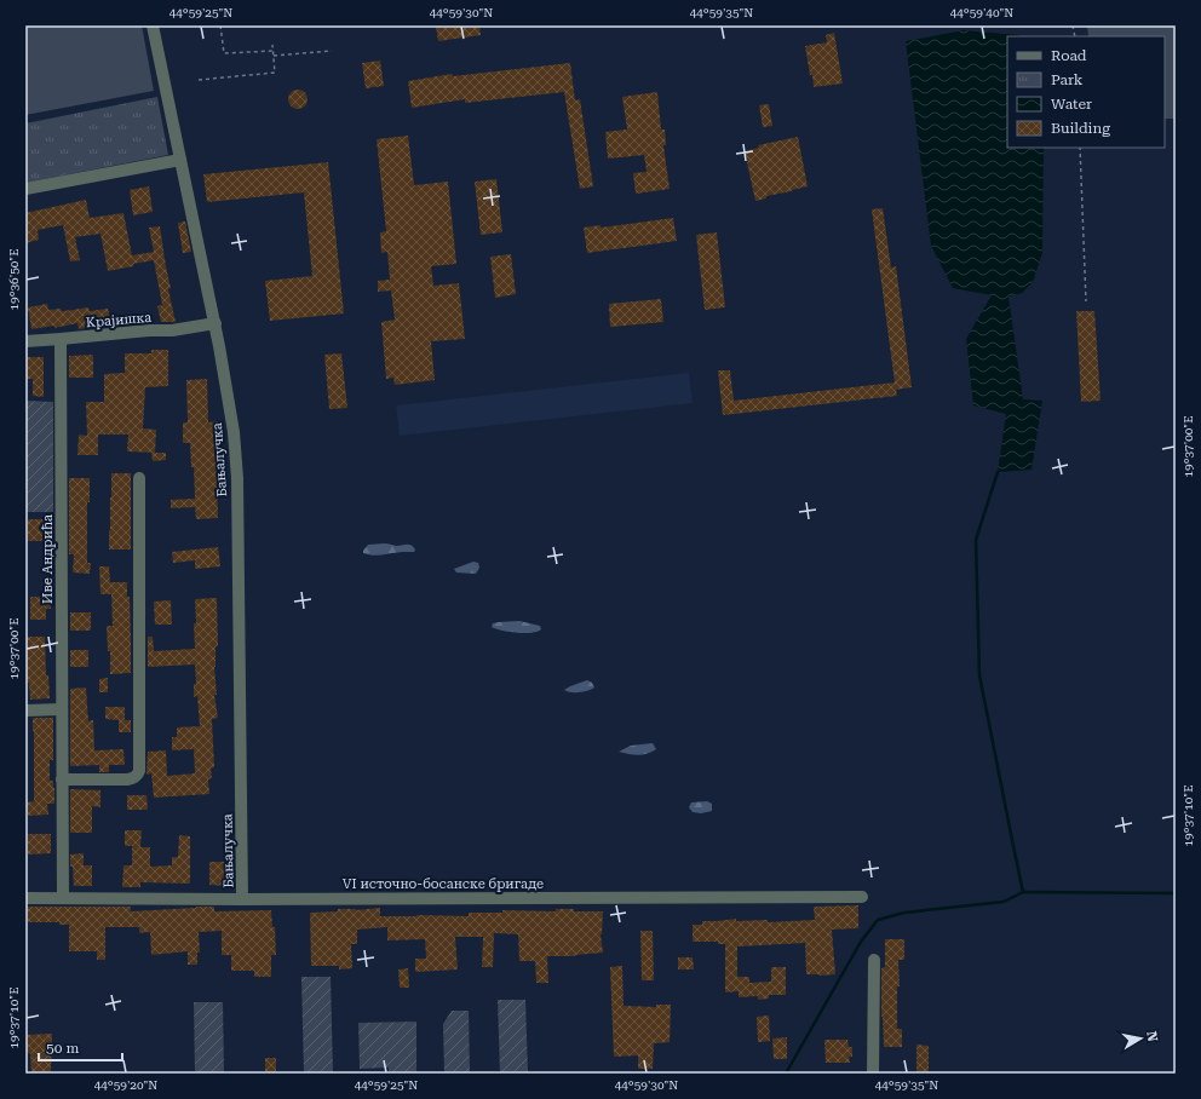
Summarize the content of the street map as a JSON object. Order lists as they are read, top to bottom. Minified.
{"streets":{"street":["Крајишка","Бањалучка","Иве Андрића","VI источно-босанске бригаде"]},"crossings":[["Крајишка","Бањалучка"],["Крајишка","Иве Андрића"],["Бањалучка","VI источно-босанске бригаде"],["Иве Андрића","VI источно-босанске бригаде"]],"legend":["Road","Park","Water","Building"],"scale_bar":"50 m","north":"right","coordinates":["44°59'25\"N","44°59'30\"N","44°59'35\"N","44°59'40\"N","19°36'50\"E","19°37'00\"E","19°37'10\"E","44°59'20\"N"]}
